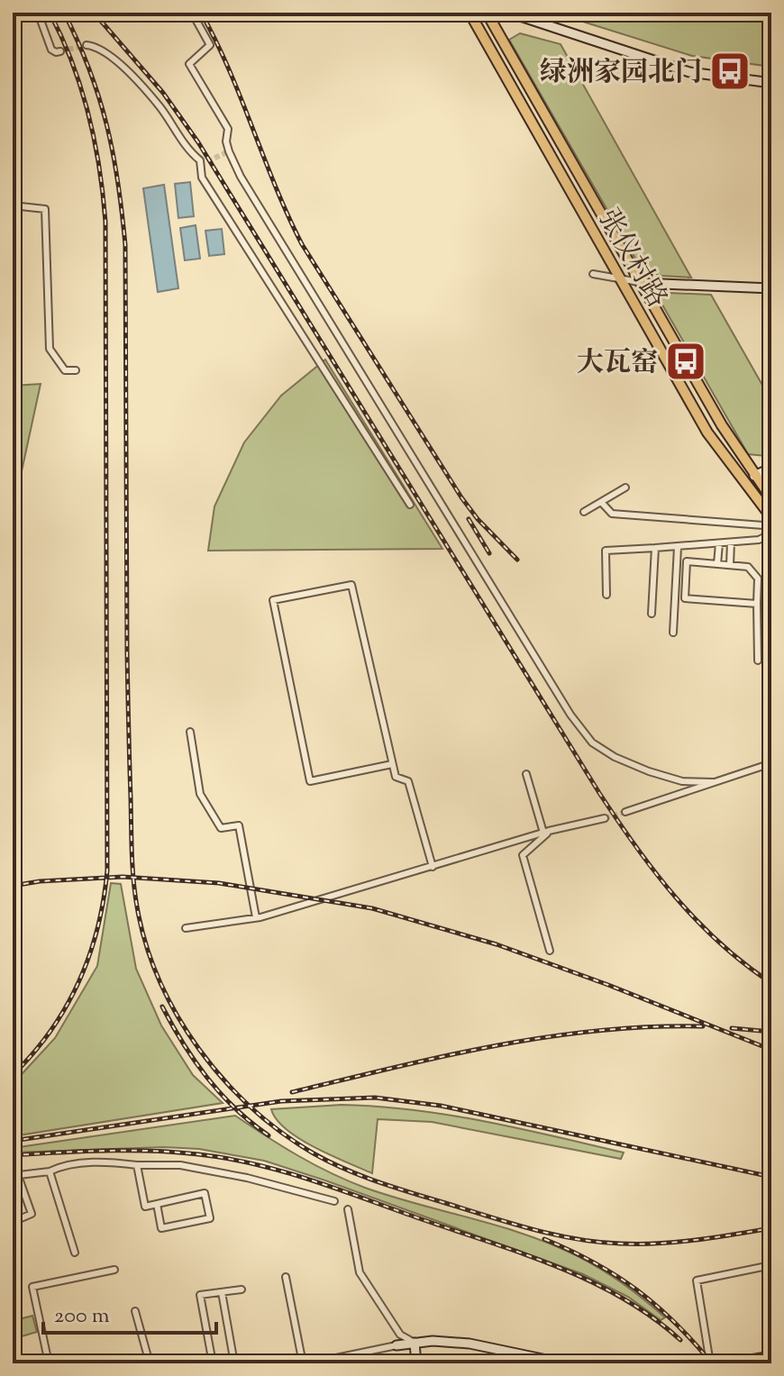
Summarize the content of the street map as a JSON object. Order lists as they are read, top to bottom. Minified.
{"streets":{"main road":["张仪村路"]},"places":{"bus stop":["绿洲家园北门","大瓦窑"]},"scale_bar":"200 m"}
